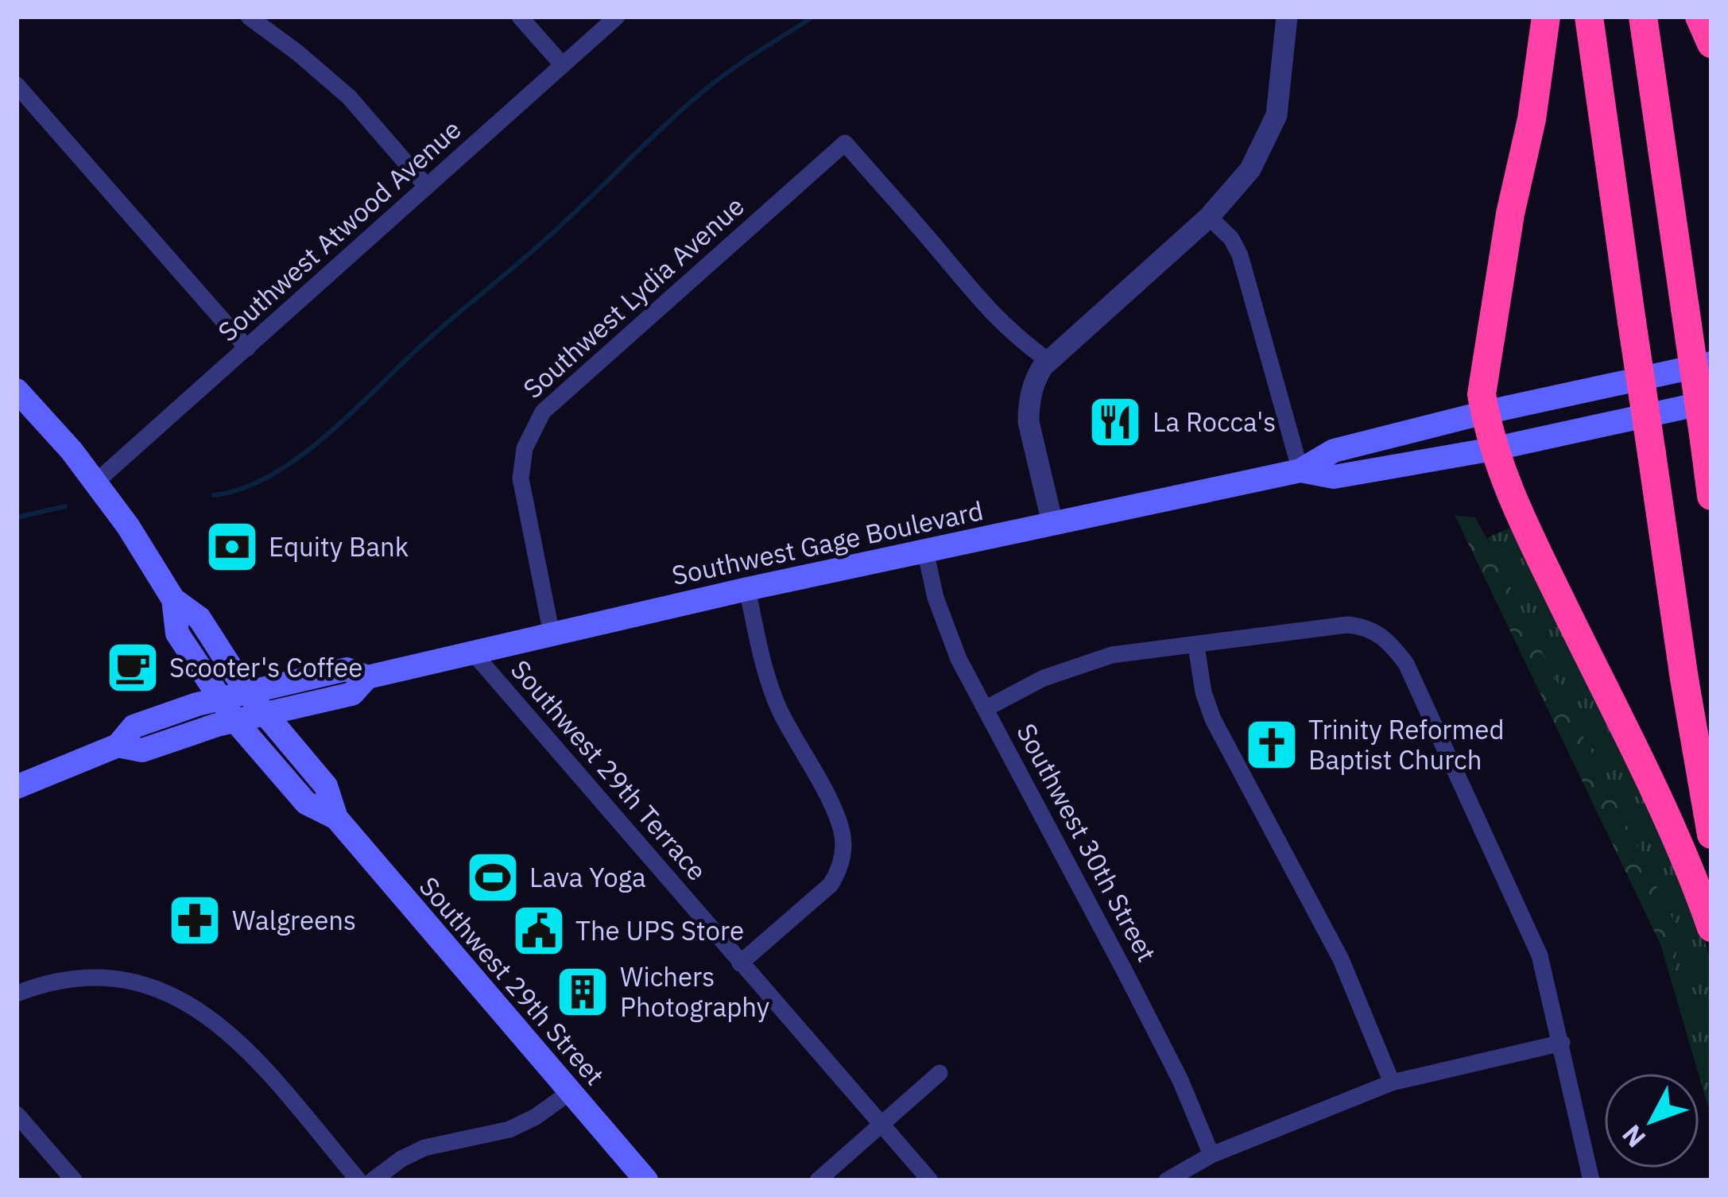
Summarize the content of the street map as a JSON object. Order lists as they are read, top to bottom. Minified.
{"streets":{"main road":["Southwest Gage Boulevard","Southwest 29th Street"],"street":["Southwest Atwood Avenue","Southwest Lydia Avenue","Southwest 29th Terrace","Southwest 30th Street"]},"crossings":[["Southwest Atwood Avenue","Southwest 29th Street"],["Southwest Lydia Avenue","Southwest Gage Boulevard"],["Southwest Gage Boulevard","Southwest 29th Terrace"],["Southwest Gage Boulevard","Southwest 30th Street"],["Southwest Gage Boulevard","Southwest 29th Street"]],"places":{"restaurant":["La Rocca's"],"bank":["Equity Bank"],"cafe":["Scooter's Coffee"],"church":["Trinity Reformed Baptist Church"],"sports":["Lava Yoga"],"pharmacy":["Walgreens"],"public building":["The UPS Store"],"building":["Wichers Photography"]},"north":"bottom left"}
